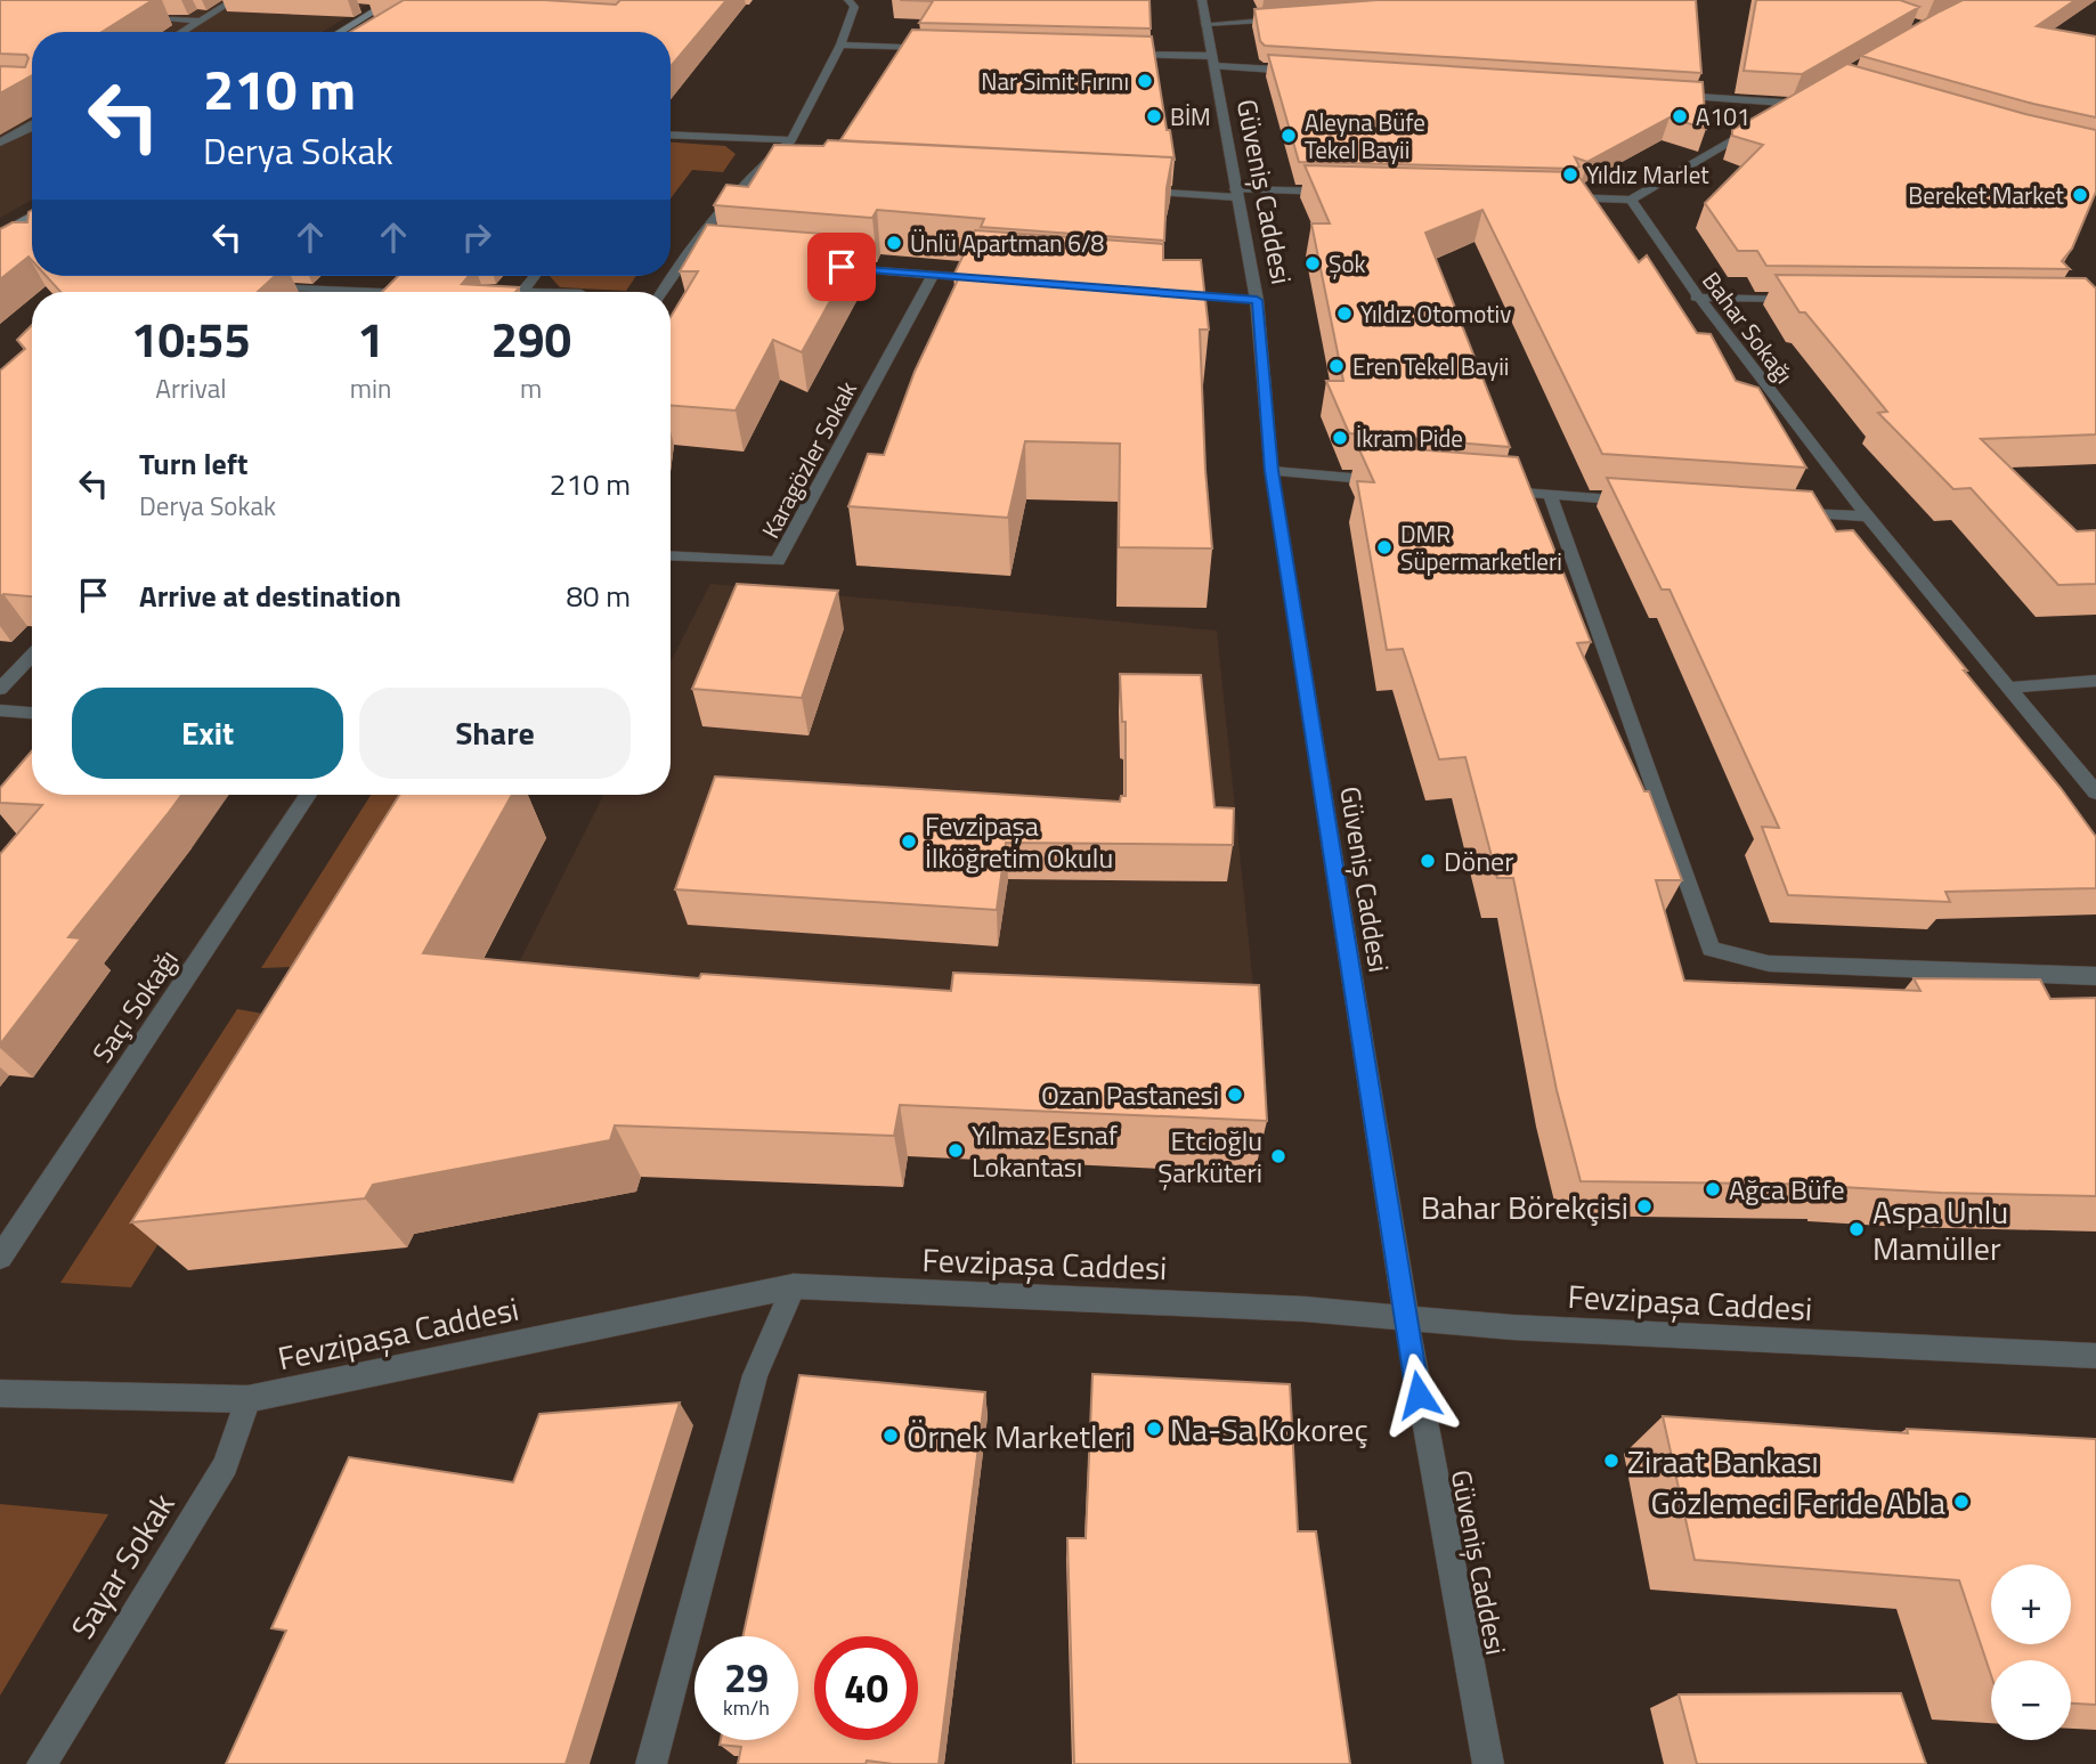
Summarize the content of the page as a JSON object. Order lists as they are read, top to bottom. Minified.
{"streets":{"street":["Güveniş Caddesi","Bahar Sokağı","Karagözler Sokak","Saçı Sokağı","Fevzipaşa Caddesi","Sayar Sokak"]},"crossings":[["Güveniş Caddesi","Fevzipaşa Caddesi"],["Fevzipaşa Caddesi","Sayar Sokak"]],"places":["Nar Simit Fırını","BİM","A101","Aleyna Büfe Tekel Bayii","Yıldız Marlet","Bereket Market","Ünlü Apartman 6/8","Şok","Yıldız Otomotiv","Eren Tekel Bayii","İkram Pide","DMR Süpermarketleri","Fevzipaşa İlköğretim Okulu","Döner","Ozan Pastanesi","Yılmaz Esnaf Lokantası","Etcioğlu Şarküteri","Ağca Büfe","Bahar Börekçisi","Aspa Unlu Mamüller","Na-Sa Kokoreç","Örnek Marketleri","Ziraat Bankası","Gözlemeci Feride Abla"],"page":{"turn":["210 m","Derya Sokak"],"eta":["10:55","Arrival","1","min","290","m"],"list":[{"name":"Turn left","note":"Derya Sokak","value":"210 m"},{"name":"Arrive at destination","value":"80 m"}],"buttons":["Exit","Share"],"map_buttons":["+","−"],"speed":"29 km/h","limit":"40"}}
